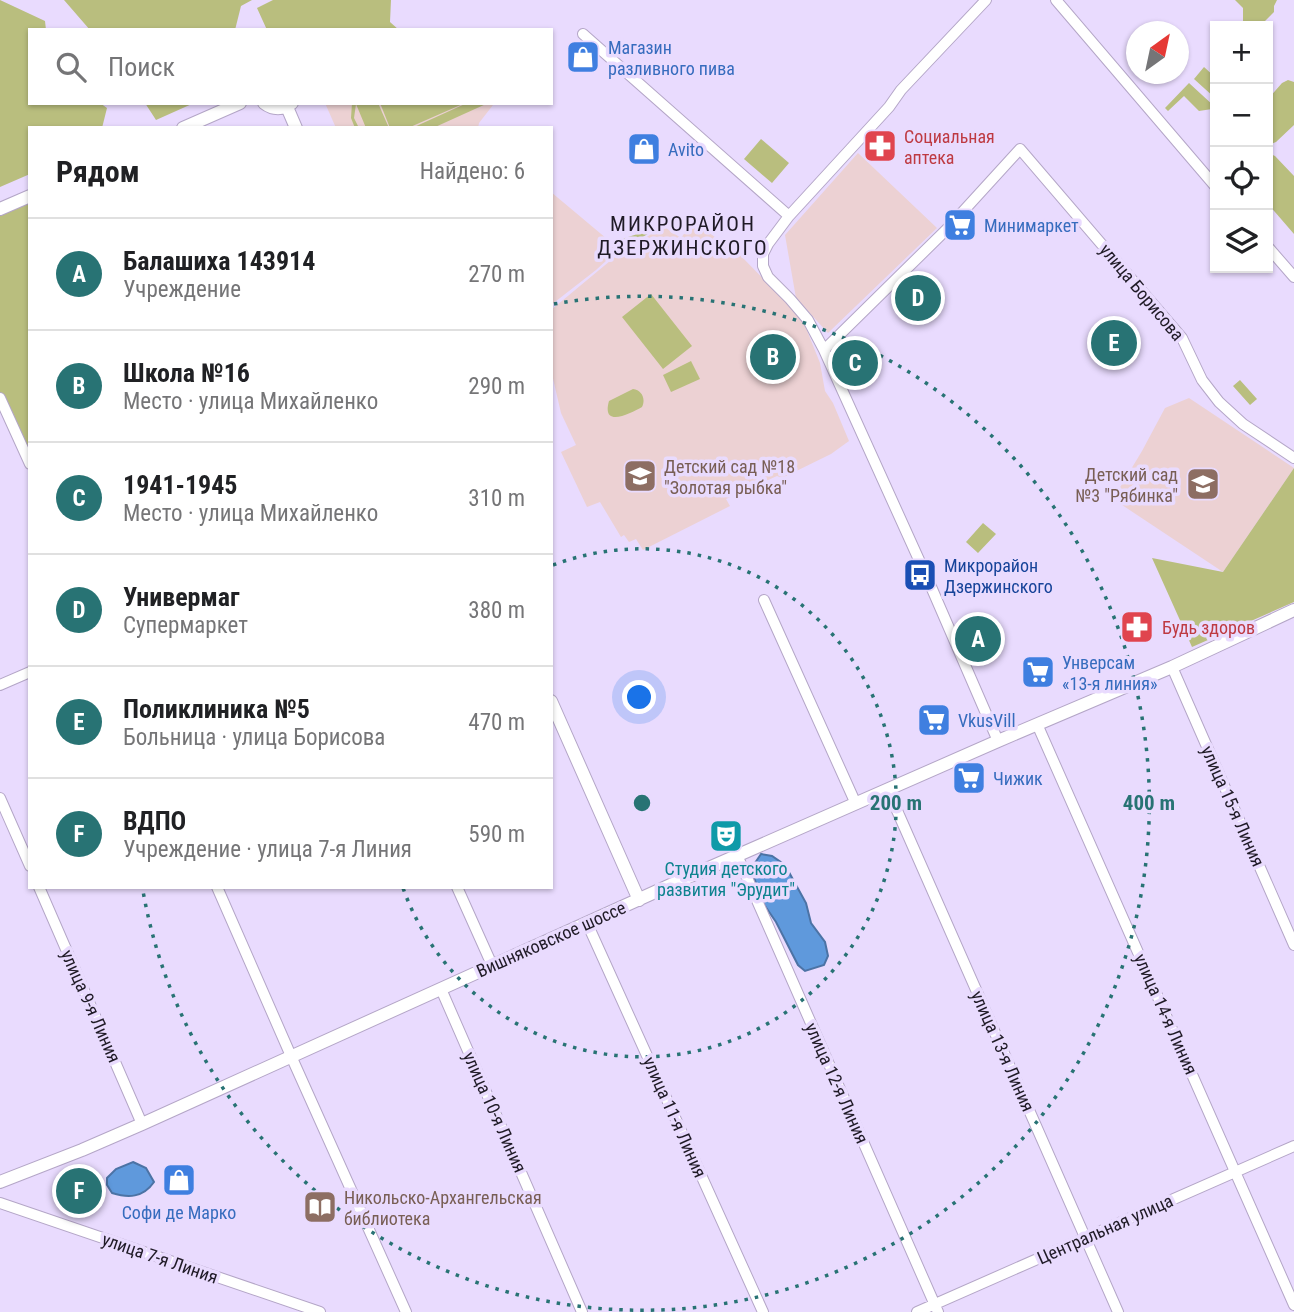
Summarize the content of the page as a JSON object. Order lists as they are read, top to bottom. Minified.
{"streets":{"street":["улица Борисова","улица 15-я Линия","Вишняковское шоссе","улица 9-я Линия","улица 14-я Линия","улица 13-я Линия","улица 12-я Линия","улица 10-я Линия","улица 11-я Линия","Центральная улица","улица 7-я Линия"]},"crossings":[["улица 15-я Линия","Вишняковское шоссе"],["Вишняковское шоссе","улица 9-я Линия"],["Вишняковское шоссе","улица 14-я Линия"],["Вишняковское шоссе","улица 13-я Линия"],["Вишняковское шоссе","улица 12-я Линия"],["Вишняковское шоссе","улица 10-я Линия"],["Вишняковское шоссе","улица 11-я Линия"],["улица 14-я Линия","Центральная улица"],["улица 13-я Линия","Центральная улица"],["улица 12-я Линия","Центральная улица"]],"districts":["МИКРОРАЙОН ДЗЕРЖИНСКОГО"],"places":{"shop":["Магазин разливного пива","Avito","Софи де Марко"],"pharmacy":["Социальная аптека","Будь здоров"],"supermarket":["Минимаркет","Унверсам «13-я линия»","VkusVill","Чижик"],"school or university":["Детский сад №18 \"Золотая рыбка\"","Детский сад №3 \"Рябинка\""],"bus stop":["Микрорайон Дзержинского"],"theatre":["Студия детского развития \"Эрудит\""],"library":["Никольско-Архангельская библиотека"]},"north":"top right","page":{"map_buttons":["+","−"],"search":"Поиск","heading":["Рядом","Найдено: 6"],"list":[{"mark":"A","name":"Балашиха 143914","note":"Учреждение","value":"270 m"},{"mark":"B","name":"Школа №16","note":"Место · улица Михайленко","value":"290 m"},{"mark":"C","name":"1941-1945","note":"Место · улица Михайленко","value":"310 m"},{"mark":"D","name":"Универмаг","note":"Супермаркет","value":"380 m"},{"mark":"E","name":"Поликлиника №5","note":"Больница · улица Борисова","value":"470 m"},{"mark":"F","name":"ВДПО","note":"Учреждение · улица 7-я Линия","value":"590 m"}],"pins":["D","E","B","C","A","F"]},"rings":["200 m","400 m"]}
